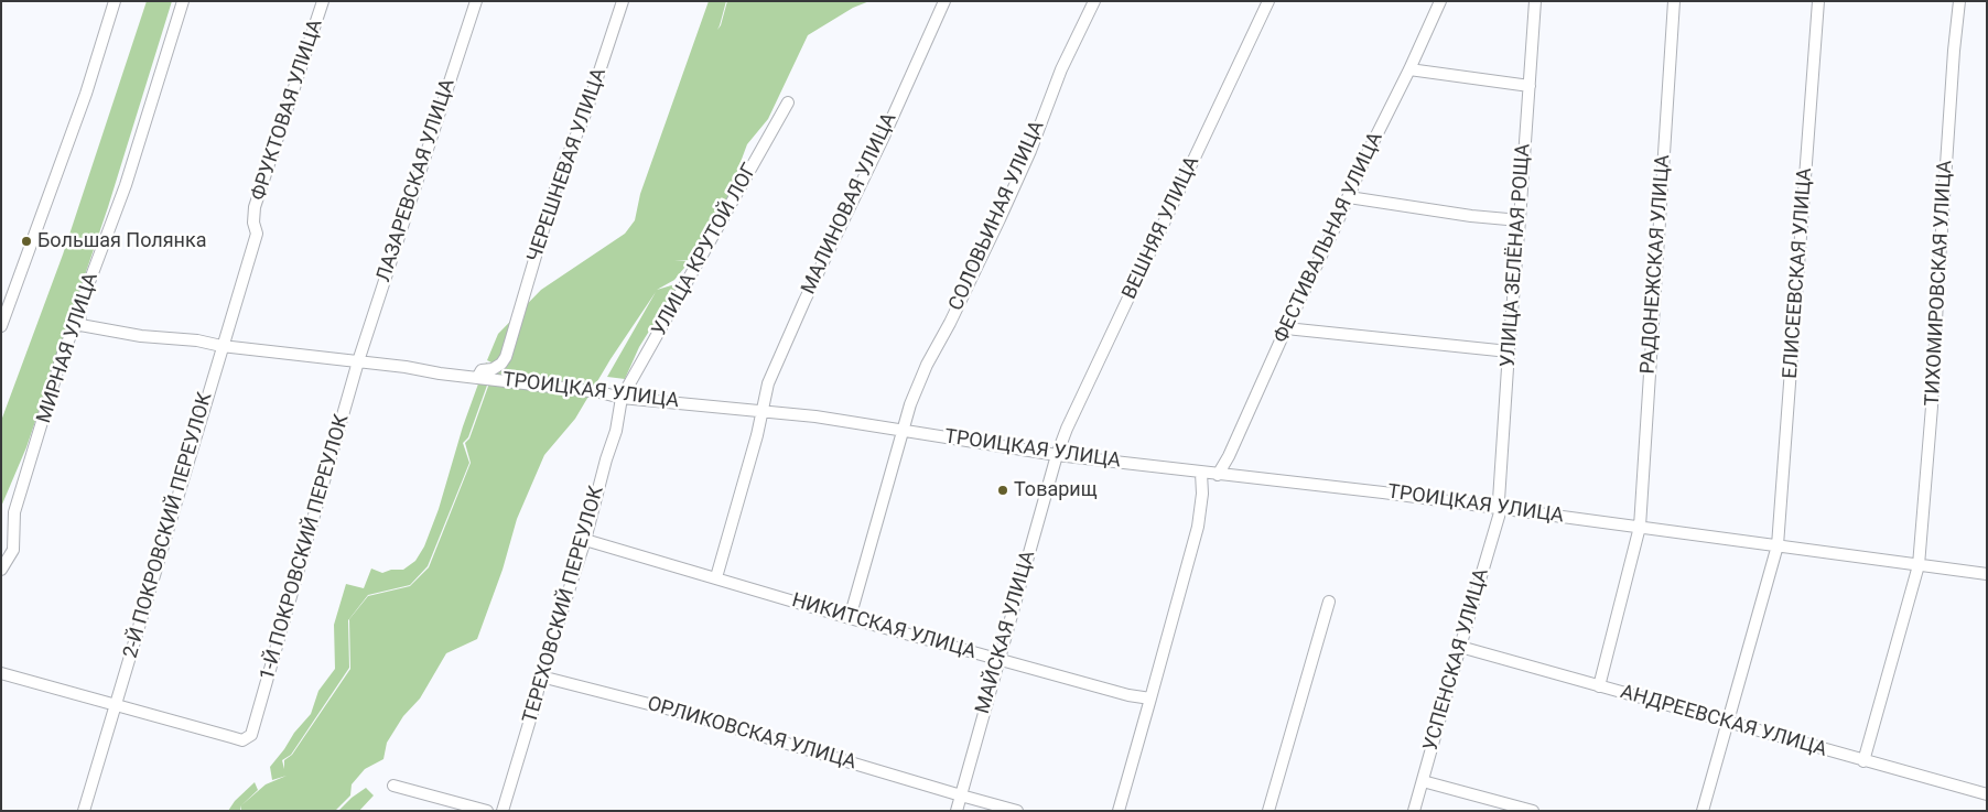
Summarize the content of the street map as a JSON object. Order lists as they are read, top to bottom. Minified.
{"streets":{"street":["ФРУКТОВАЯ УЛИЦА","ЧЕРЕШНЕВАЯ УЛИЦА","ЛАЗАРЕВСКАЯ УЛИЦА","МАЛИНОВАЯ УЛИЦА","СОЛОВЬИНАЯ УЛИЦА","ВЕШНЯЯ УЛИЦА","ФЕСТИВАЛЬНАЯ УЛИЦА","УЛИЦА КРУТОЙ ЛОГ","УЛИЦА ЗЕЛЁНАЯ РОЩА","РАДОНЕЖСКАЯ УЛИЦА","ЕЛИСЕЕВСКАЯ УЛИЦА","ТИХОМИРОВСКАЯ УЛИЦА","МИРНАЯ УЛИЦА","ТРОИЦКАЯ УЛИЦА","2-Й ПОКРОВСКИЙ ПЕРЕУЛОК","1-Й ПОКРОВСКИЙ ПЕРЕУЛОК","ТЕРЕХОВСКИЙ ПЕРЕУЛОК","НИКИТСКАЯ УЛИЦА","МАЙСКАЯ УЛИЦА","УСПЕНСКАЯ УЛИЦА","АНДРЕЕВСКАЯ УЛИЦА","ОРЛИКОВСКАЯ УЛИЦА"]},"crossings":[["ФРУКТОВАЯ УЛИЦА","ТРОИЦКАЯ УЛИЦА"],["ФРУКТОВАЯ УЛИЦА","2-Й ПОКРОВСКИЙ ПЕРЕУЛОК"],["ЧЕРЕШНЕВАЯ УЛИЦА","ТРОИЦКАЯ УЛИЦА"],["ЛАЗАРЕВСКАЯ УЛИЦА","ТРОИЦКАЯ УЛИЦА"],["ЛАЗАРЕВСКАЯ УЛИЦА","1-Й ПОКРОВСКИЙ ПЕРЕУЛОК"],["МАЛИНОВАЯ УЛИЦА","ТРОИЦКАЯ УЛИЦА"],["МАЛИНОВАЯ УЛИЦА","НИКИТСКАЯ УЛИЦА"],["СОЛОВЬИНАЯ УЛИЦА","ТРОИЦКАЯ УЛИЦА"],["СОЛОВЬИНАЯ УЛИЦА","НИКИТСКАЯ УЛИЦА"],["ВЕШНЯЯ УЛИЦА","ТРОИЦКАЯ УЛИЦА"],["ВЕШНЯЯ УЛИЦА","МАЙСКАЯ УЛИЦА"],["ФЕСТИВАЛЬНАЯ УЛИЦА","ТРОИЦКАЯ УЛИЦА"],["УЛИЦА КРУТОЙ ЛОГ","ТРОИЦКАЯ УЛИЦА"],["УЛИЦА КРУТОЙ ЛОГ","ТЕРЕХОВСКИЙ ПЕРЕУЛОК"],["УЛИЦА ЗЕЛЁНАЯ РОЩА","ТРОИЦКАЯ УЛИЦА"],["УЛИЦА ЗЕЛЁНАЯ РОЩА","УСПЕНСКАЯ УЛИЦА"],["РАДОНЕЖСКАЯ УЛИЦА","ТРОИЦКАЯ УЛИЦА"],["РАДОНЕЖСКАЯ УЛИЦА","АНДРЕЕВСКАЯ УЛИЦА"],["ЕЛИСЕЕВСКАЯ УЛИЦА","ТРОИЦКАЯ УЛИЦА"],["ЕЛИСЕЕВСКАЯ УЛИЦА","АНДРЕЕВСКАЯ УЛИЦА"],["ТИХОМИРОВСКАЯ УЛИЦА","ТРОИЦКАЯ УЛИЦА"],["ТИХОМИРОВСКАЯ УЛИЦА","АНДРЕЕВСКАЯ УЛИЦА"],["МИРНАЯ УЛИЦА","ТРОИЦКАЯ УЛИЦА"],["ТРОИЦКАЯ УЛИЦА","2-Й ПОКРОВСКИЙ ПЕРЕУЛОК"],["ТРОИЦКАЯ УЛИЦА","1-Й ПОКРОВСКИЙ ПЕРЕУЛОК"],["ТРОИЦКАЯ УЛИЦА","ТЕРЕХОВСКИЙ ПЕРЕУЛОК"],["ТРОИЦКАЯ УЛИЦА","МАЙСКАЯ УЛИЦА"],["ТРОИЦКАЯ УЛИЦА","УСПЕНСКАЯ УЛИЦА"],["2-Й ПОКРОВСКИЙ ПЕРЕУЛОК","1-Й ПОКРОВСКИЙ ПЕРЕУЛОК"],["ТЕРЕХОВСКИЙ ПЕРЕУЛОК","НИКИТСКАЯ УЛИЦА"],["ТЕРЕХОВСКИЙ ПЕРЕУЛОК","ОРЛИКОВСКАЯ УЛИЦА"],["НИКИТСКАЯ УЛИЦА","МАЙСКАЯ УЛИЦА"],["МАЙСКАЯ УЛИЦА","ОРЛИКОВСКАЯ УЛИЦА"],["УСПЕНСКАЯ УЛИЦА","АНДРЕЕВСКАЯ УЛИЦА"]],"places":["Большая Полянка","Товарищ"]}
